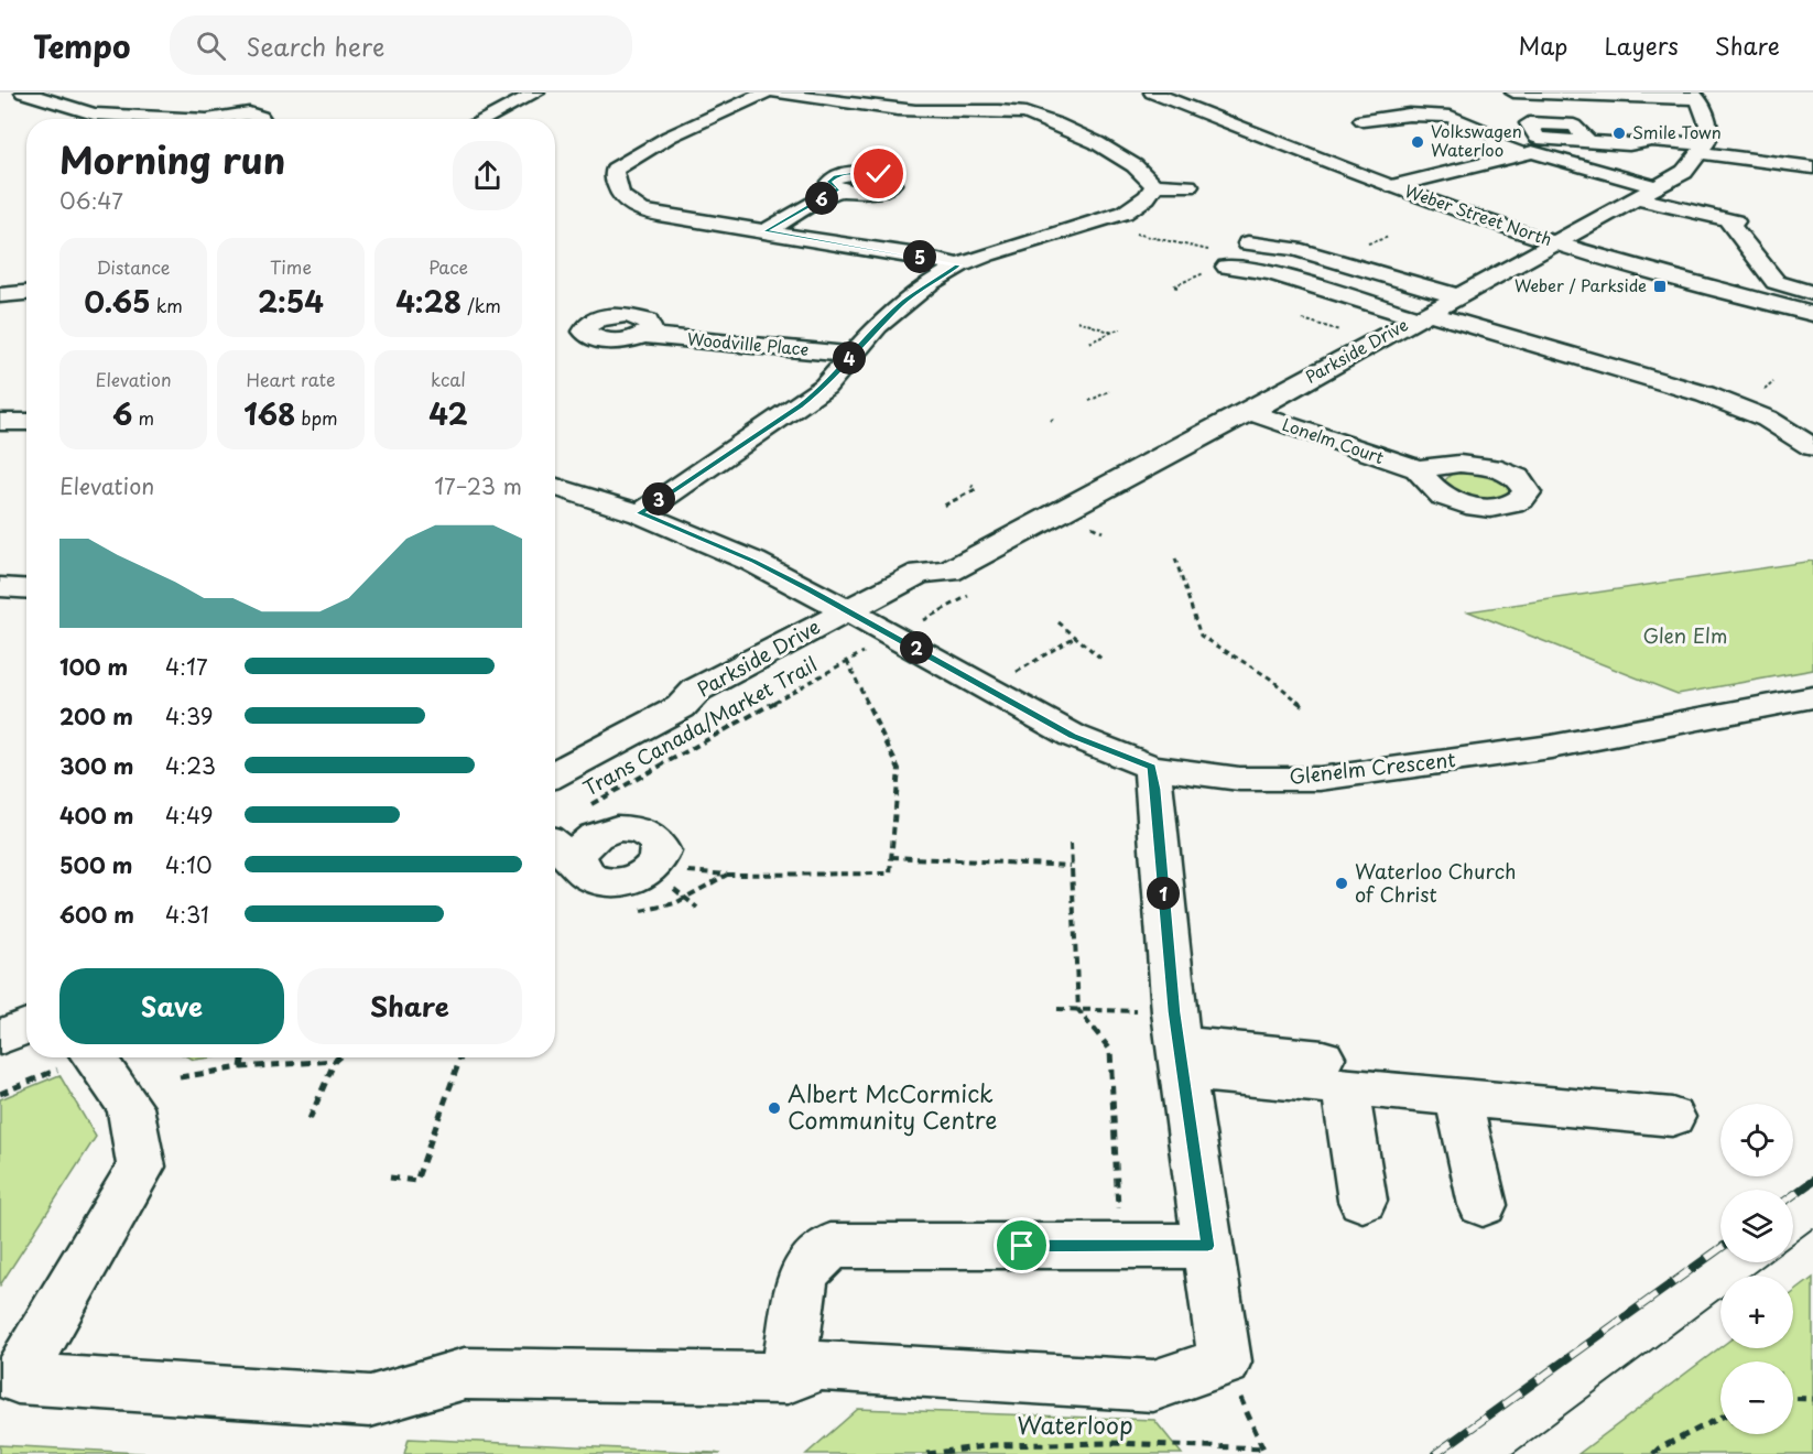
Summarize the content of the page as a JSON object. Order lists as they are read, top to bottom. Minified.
{"streets":{"street":["Weber Street North","Woodville Place","Parkside Drive","Lonelm Court","Glenelm Crescent"],"path":["Trans Canada/Market Trail","Waterloop"]},"crossings":[["Weber Street North","Parkside Drive"],["Parkside Drive","Lonelm Court"],["Parkside Drive","Trans Canada/Market Trail"],["Parkside Drive","Glenelm Crescent"],["Trans Canada/Market Trail","Glenelm Crescent"]],"parks":["Glen Elm"],"places":{"other":["Smile Town","Volkswagen Waterloo","Waterloo Church of Christ","Albert McCormick Community Centre"],"transit":["Weber / Parkside"]},"page":{"header":"Tempo","search":"Search here","nav":["Map","Layers","Share"],"heading":["Morning run","06:47"],"pins":["6","5","4","3","2","1"],"stats":[["Distance","0.65 km"],["Time","2:54"],["Pace","4:28 /km"],["Elevation","6 m"],["Heart rate","168 bpm"],["kcal","42"]],"chart":["Elevation","17–23 m"],"list":[{"name":"100 m","note":"4:17"},{"name":"200 m","note":"4:39"},{"name":"300 m","note":"4:23"},{"name":"400 m","note":"4:49"},{"name":"500 m","note":"4:10"},{"name":"600 m","note":"4:31"}],"buttons":["Save","Share"],"map_buttons":["+","−"]}}
